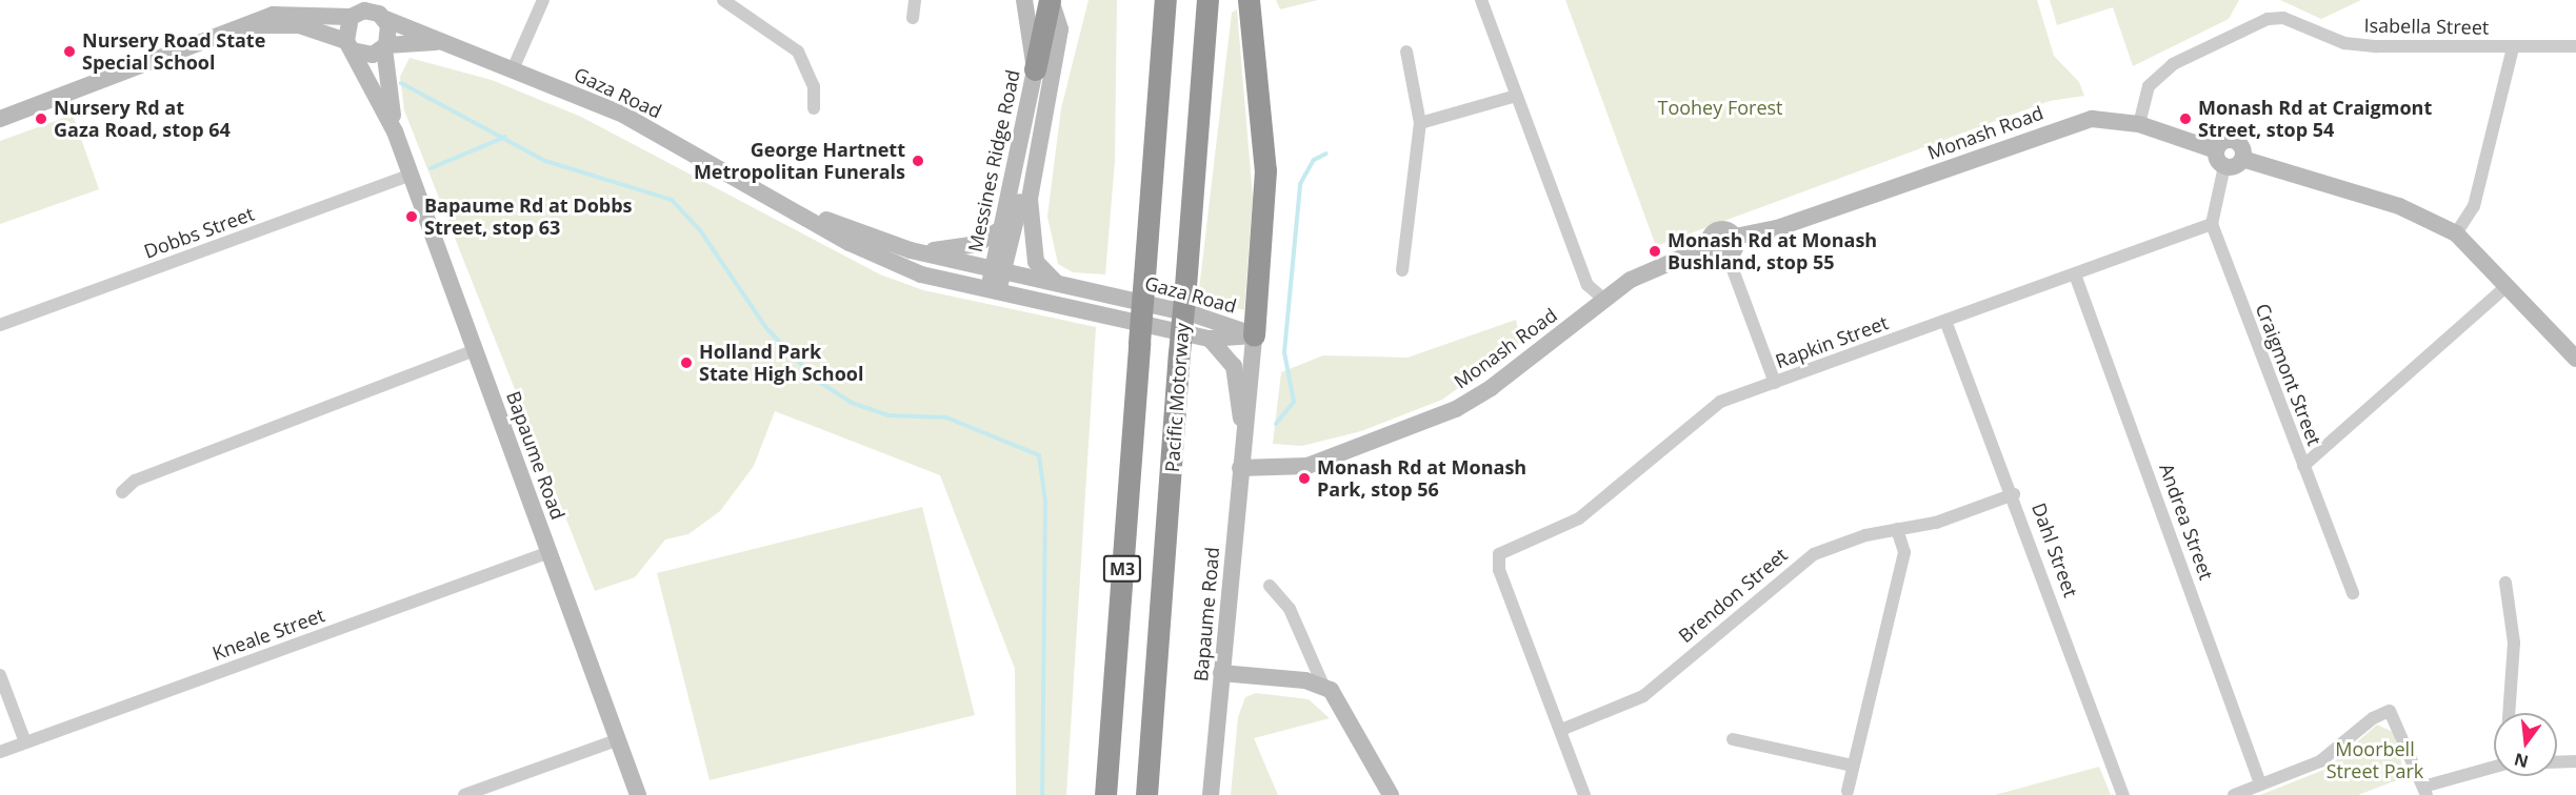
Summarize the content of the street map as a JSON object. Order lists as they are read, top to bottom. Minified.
{"streets":{"highway":["Pacific Motorway","M3"],"street":["Isabella Street","Gaza Road","Monash Road","Messines Ridge Road","Dobbs Street","Rapkin Street","Craigmont Street","Bapaume Road","Andrea Street","Dahl Street","Brendon Street","Kneale Street"]},"crossings":[["Isabella Street","Monash Road"],["Gaza Road","Messines Ridge Road"],["Gaza Road","Bapaume Road"],["Monash Road","Bapaume Road"],["Dobbs Street","Bapaume Road"],["Rapkin Street","Craigmont Street"],["Rapkin Street","Andrea Street"],["Rapkin Street","Dahl Street"],["Rapkin Street","Brendon Street"],["Bapaume Road","Kneale Street"],["Dahl Street","Brendon Street"]],"parks":["Toohey Forest","Moorbell Street Park"],"places":["Nursery Road State Special School","Nursery Rd at Gaza Road, stop 64","Monash Rd at Craigmont Street, stop 54","George Hartnett Metropolitan Funerals","Bapaume Rd at Dobbs Street, stop 63","Monash Rd at Monash Bushland, stop 55","Holland Park State High School","Monash Rd at Monash Park, stop 56"],"north":"bottom"}
